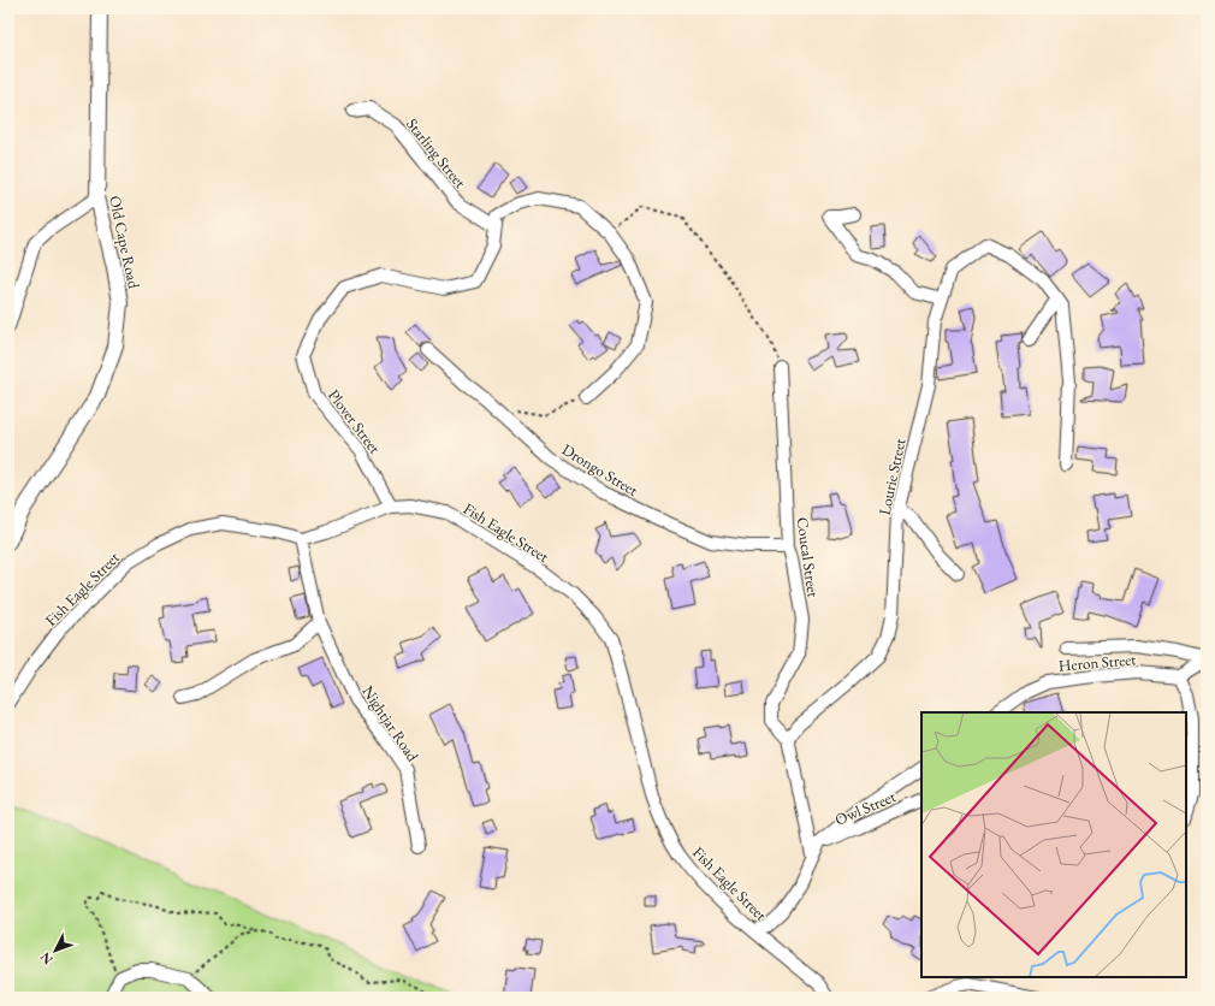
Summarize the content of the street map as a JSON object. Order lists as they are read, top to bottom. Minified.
{"streets":{"street":["Starling Street","Old Cape Road","Plover Street","Drongo Street","Lourie Street","Fish Eagle Street","Coucal Street","Heron Street","Nightjar Road","Owl Street"]},"crossings":[["Starling Street","Plover Street"],["Plover Street","Fish Eagle Street"],["Drongo Street","Coucal Street"],["Lourie Street","Coucal Street"],["Fish Eagle Street","Nightjar Road"]],"north":"bottom left"}
